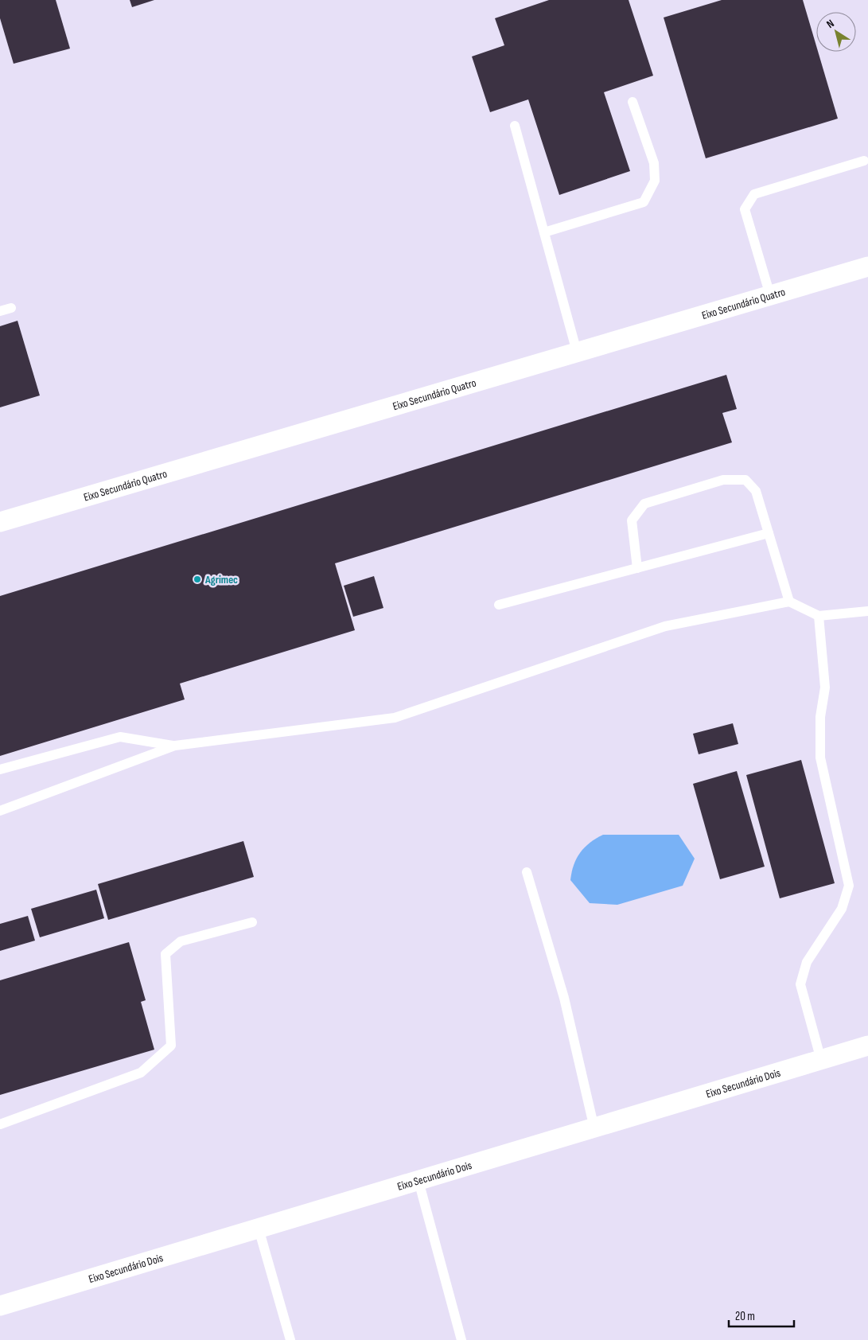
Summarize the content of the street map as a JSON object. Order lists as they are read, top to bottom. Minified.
{"streets":{"street":["Eixo Secundário Quatro","Eixo Secundário Dois"]},"places":["Agrimec"],"scale_bar":"20 m","north":"top left"}
